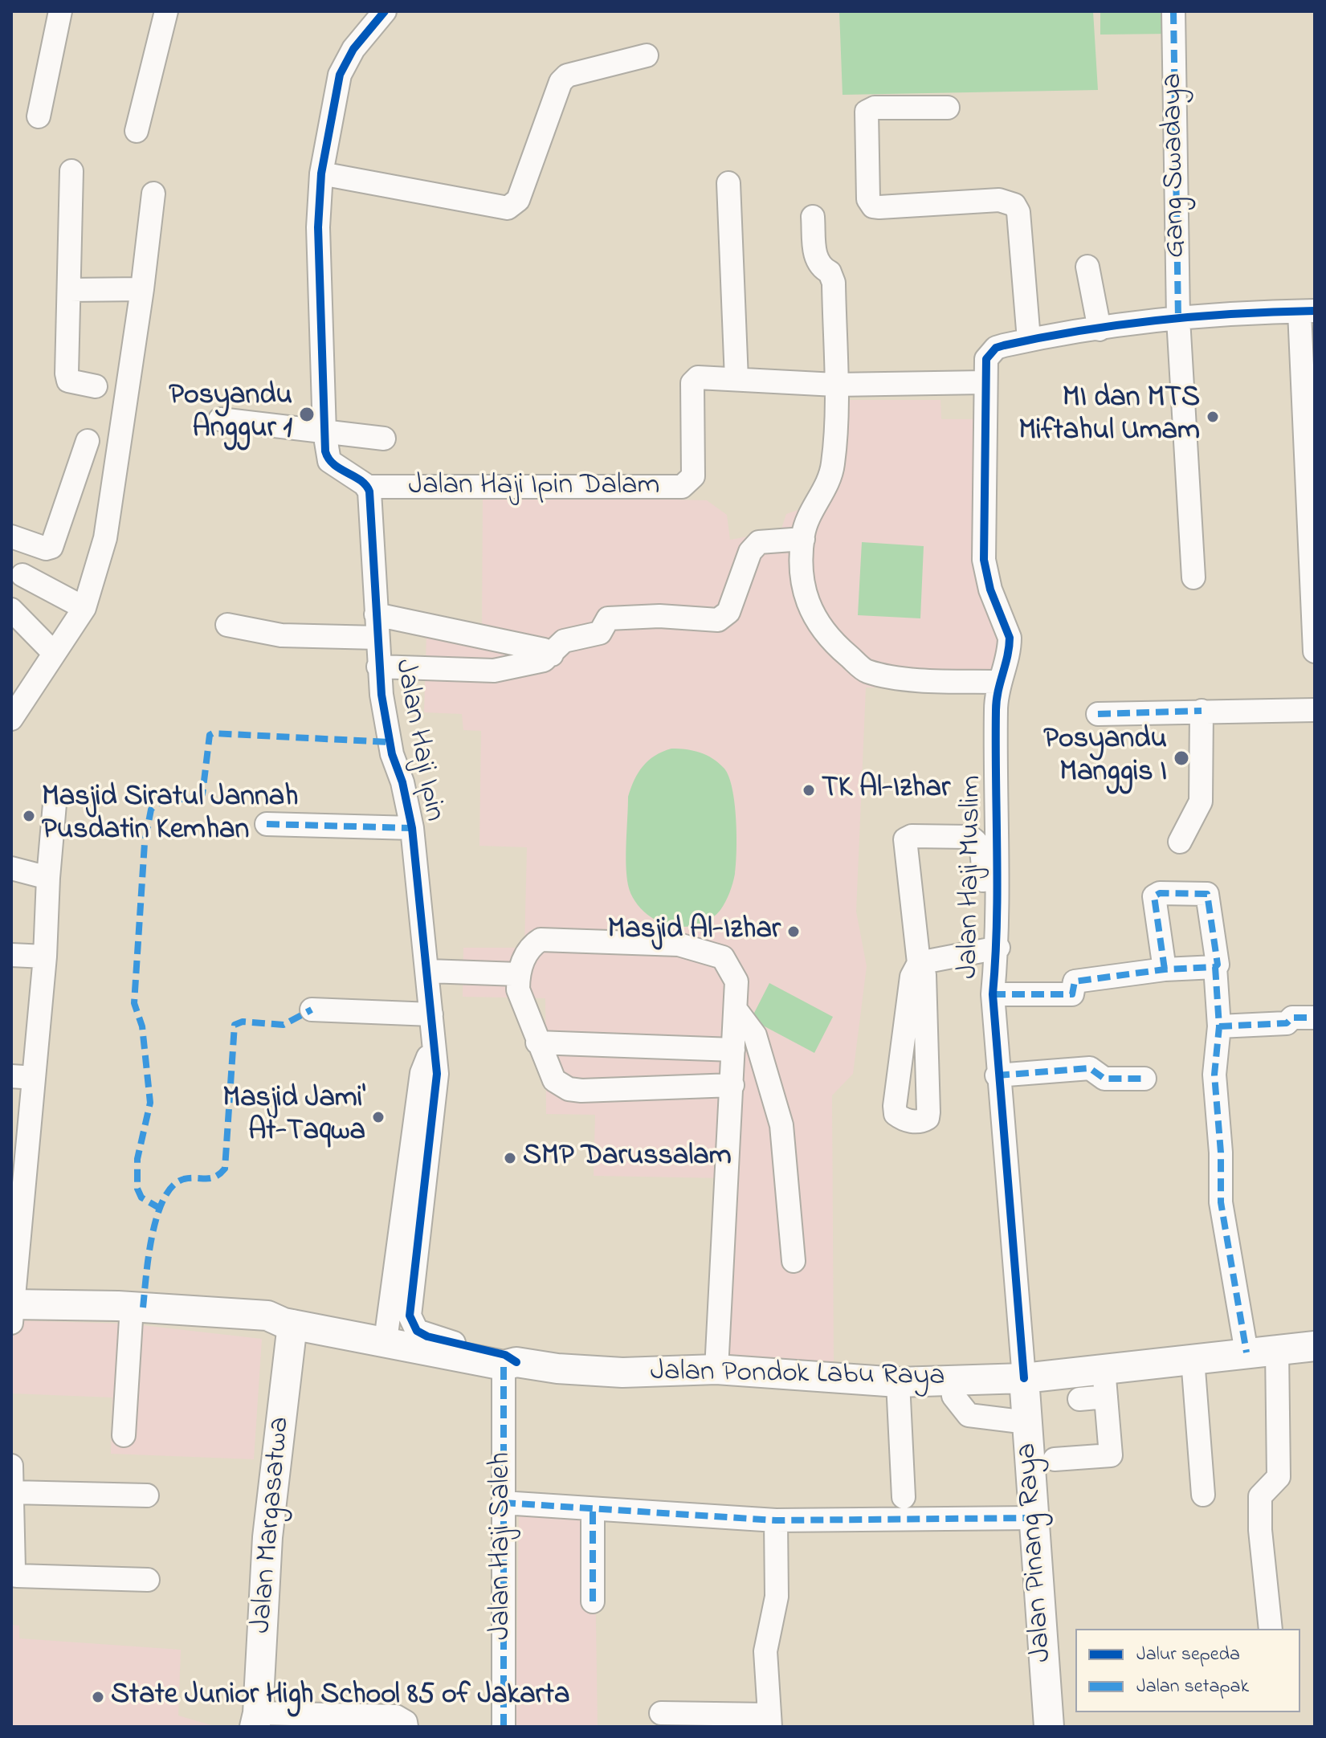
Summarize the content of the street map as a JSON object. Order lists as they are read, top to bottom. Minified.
{"streets":{"main road":["Jalan Pondok Labu Raya","Jalan Margasatwa","Jalan Pinang Raya"],"street":["Gang Swadaya","Jalan Haji Ipin Dalam","Jalan Haji Ipin","Jalan Haji Muslim","Jalan Haji Saleh"]},"crossings":[["Jalan Haji Ipin Dalam","Jalan Haji Ipin"],["Jalan Haji Ipin Dalam","Jalan Haji Muslim"],["Jalan Haji Ipin","Jalan Pondok Labu Raya"],["Jalan Haji Ipin","Jalan Haji Saleh"],["Jalan Haji Muslim","Jalan Pondok Labu Raya"],["Jalan Haji Muslim","Jalan Pinang Raya"],["Jalan Pondok Labu Raya","Jalan Margasatwa"],["Jalan Pondok Labu Raya","Jalan Haji Saleh"],["Jalan Pondok Labu Raya","Jalan Pinang Raya"]],"places":["Posyandu Anggur 1","MI dan MTS Miftahul Umam","Posyandu Manggis I","TK Al-Izhar","Masjid Siratul Jannah Pusdatin Kemhan","Masjid Al-Izhar","Masjid Jami' At-Taqwa","SMP Darussalam","State Junior High School 85 of Jakarta"],"legend":["Jalur sepeda","Jalan setapak"]}
